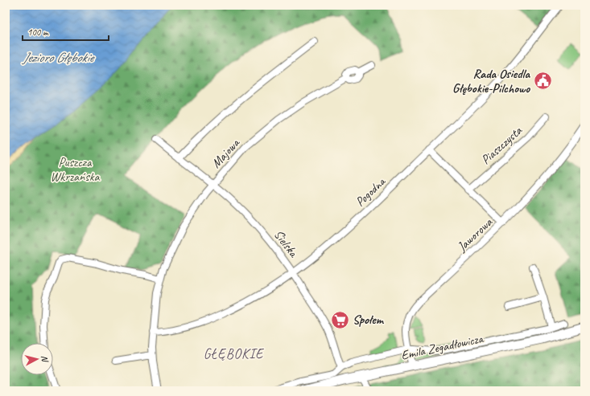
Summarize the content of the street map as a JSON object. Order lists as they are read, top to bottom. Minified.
{"streets":{"main road":["Emila Zegadłowicza"],"street":["Piaszczysta","Majowa","Pogodna","Jaworowa","Sielska"]},"crossings":[["Majowa","Pogodna"],["Majowa","Sielska"],["Pogodna","Sielska"],["Jaworowa","Emila Zegadłowicza"]],"districts":["GŁĘBOKIE"],"water":["Jezioro Głębokie"],"parks":["Puszcza Wkrzańska"],"places":{"public building":["Rada Osiedla Głębokie-Pilchowo"],"supermarket":["Społem"]},"scale_bar":"100 m","north":"right"}
